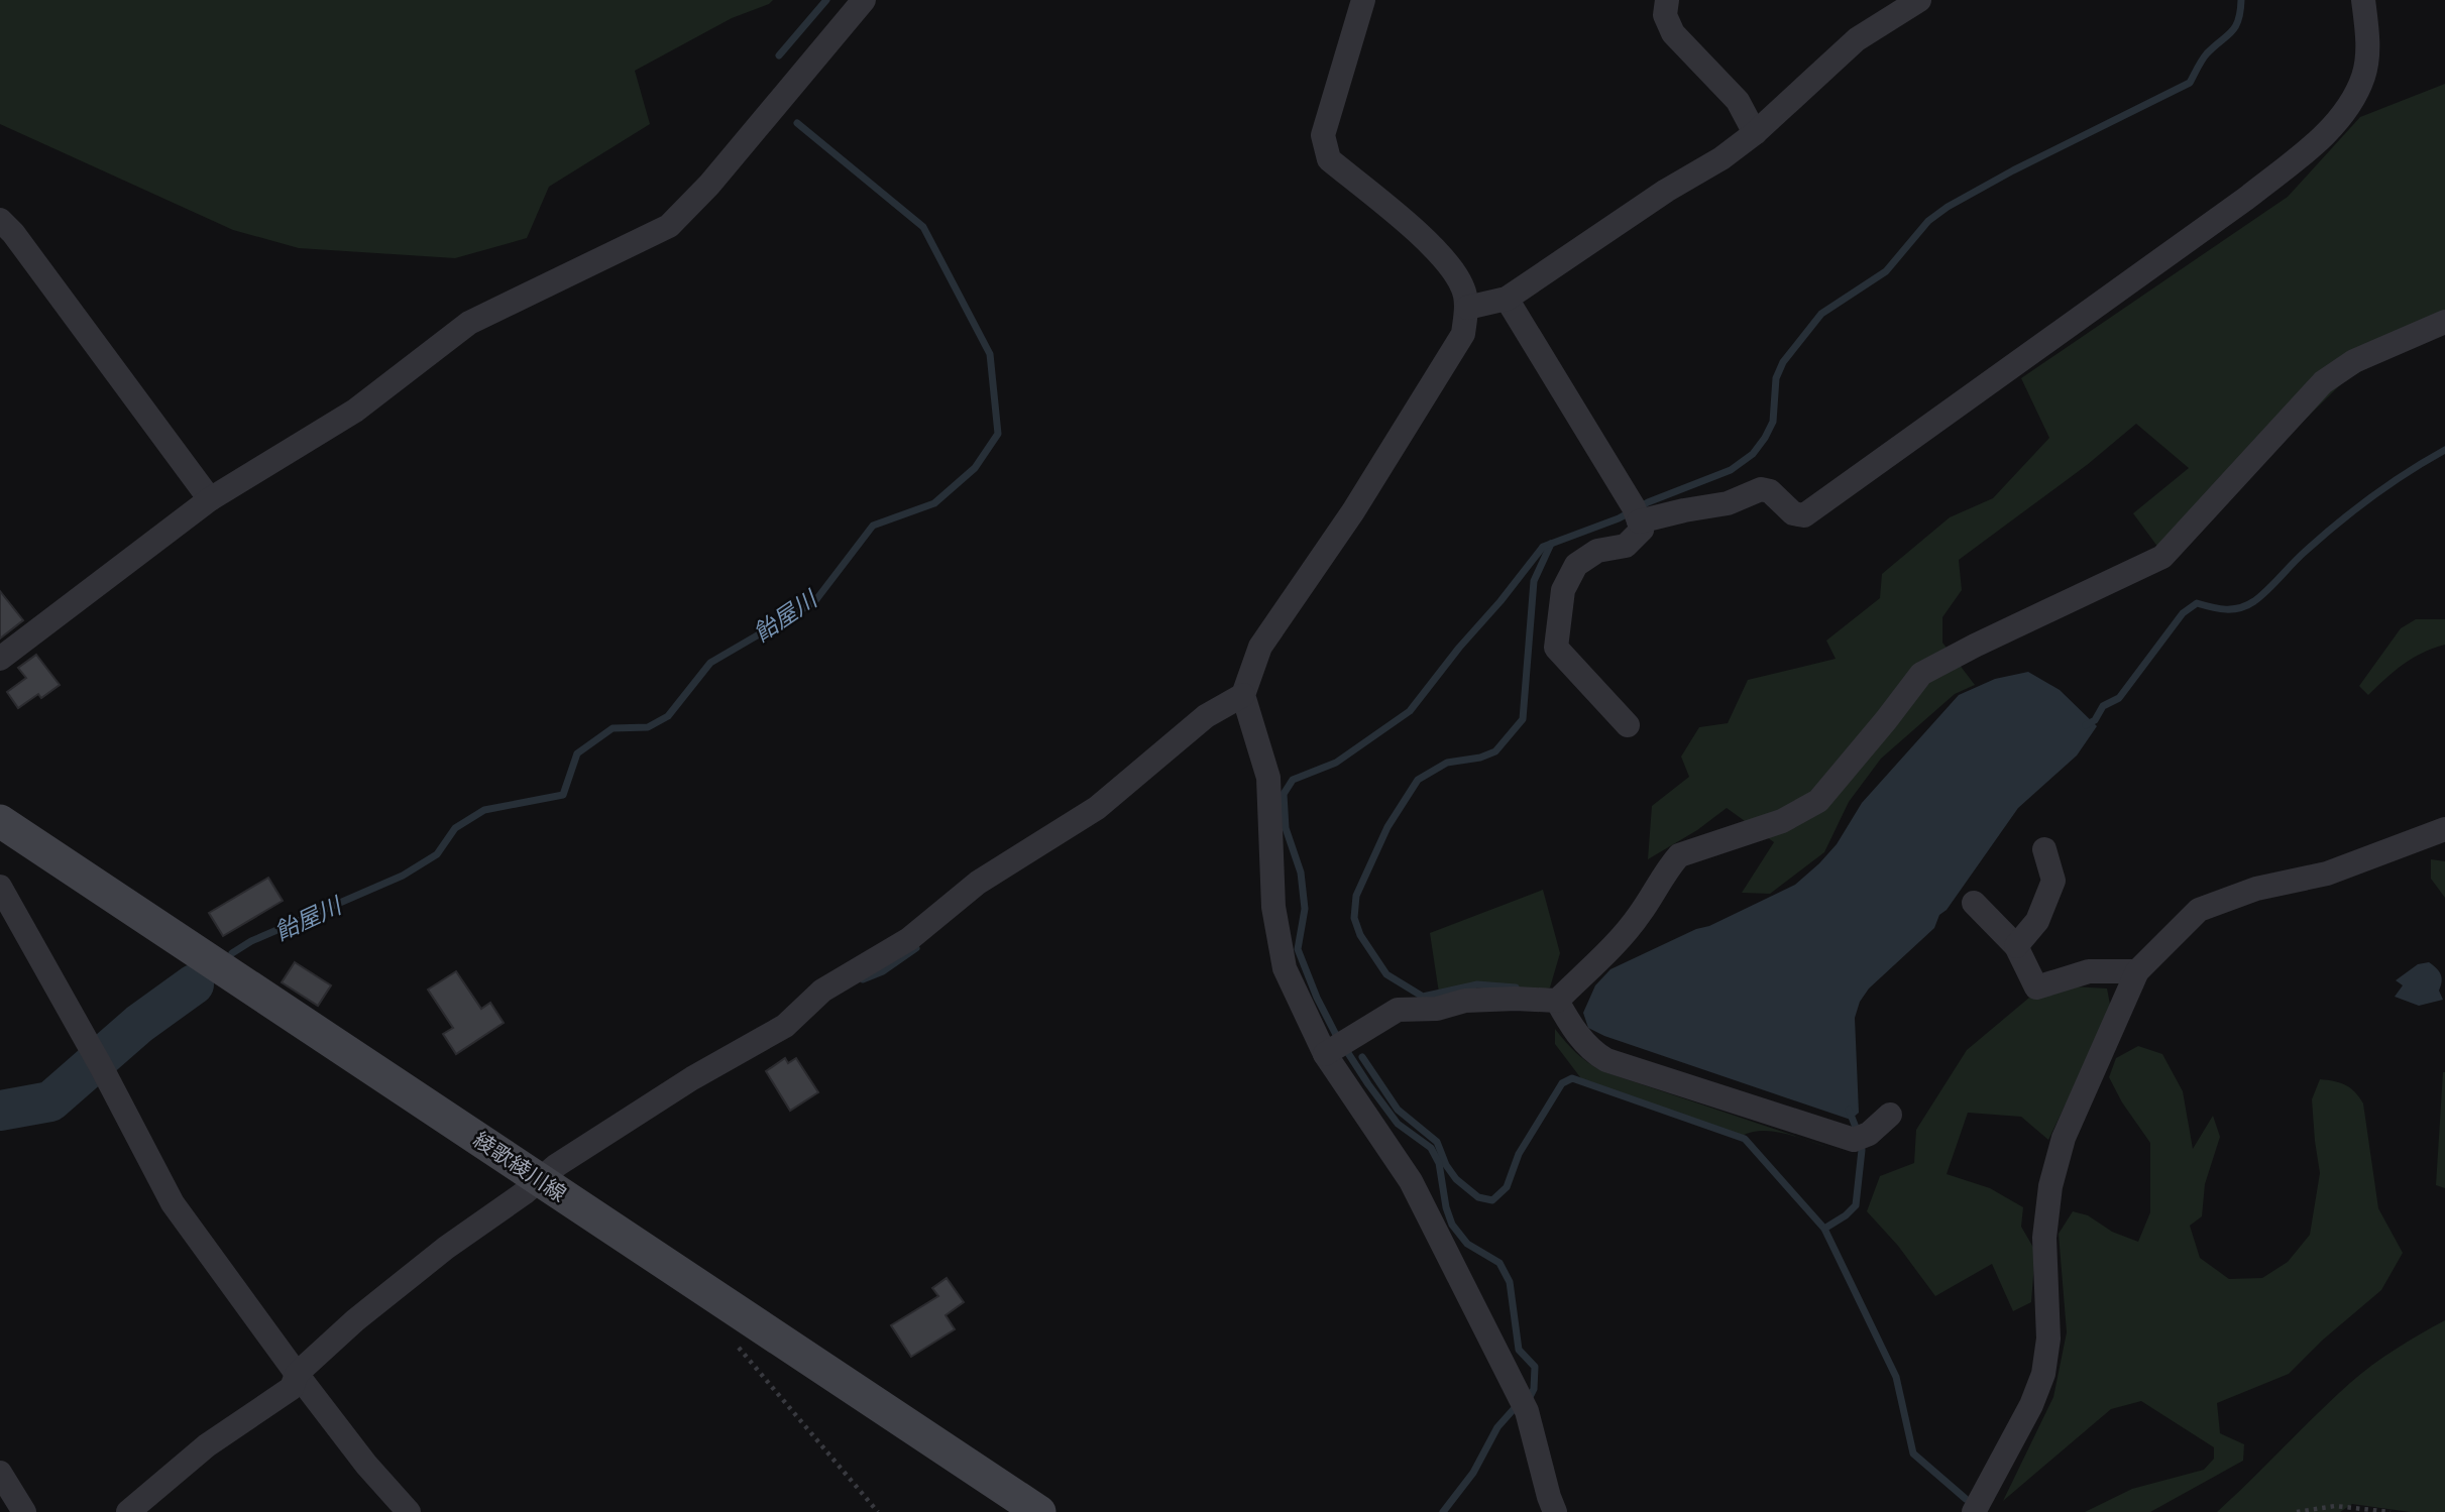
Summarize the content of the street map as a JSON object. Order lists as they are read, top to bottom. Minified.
{"streets":{"main road":["綾歌綾川線"]},"water":["飴屋川"]}
